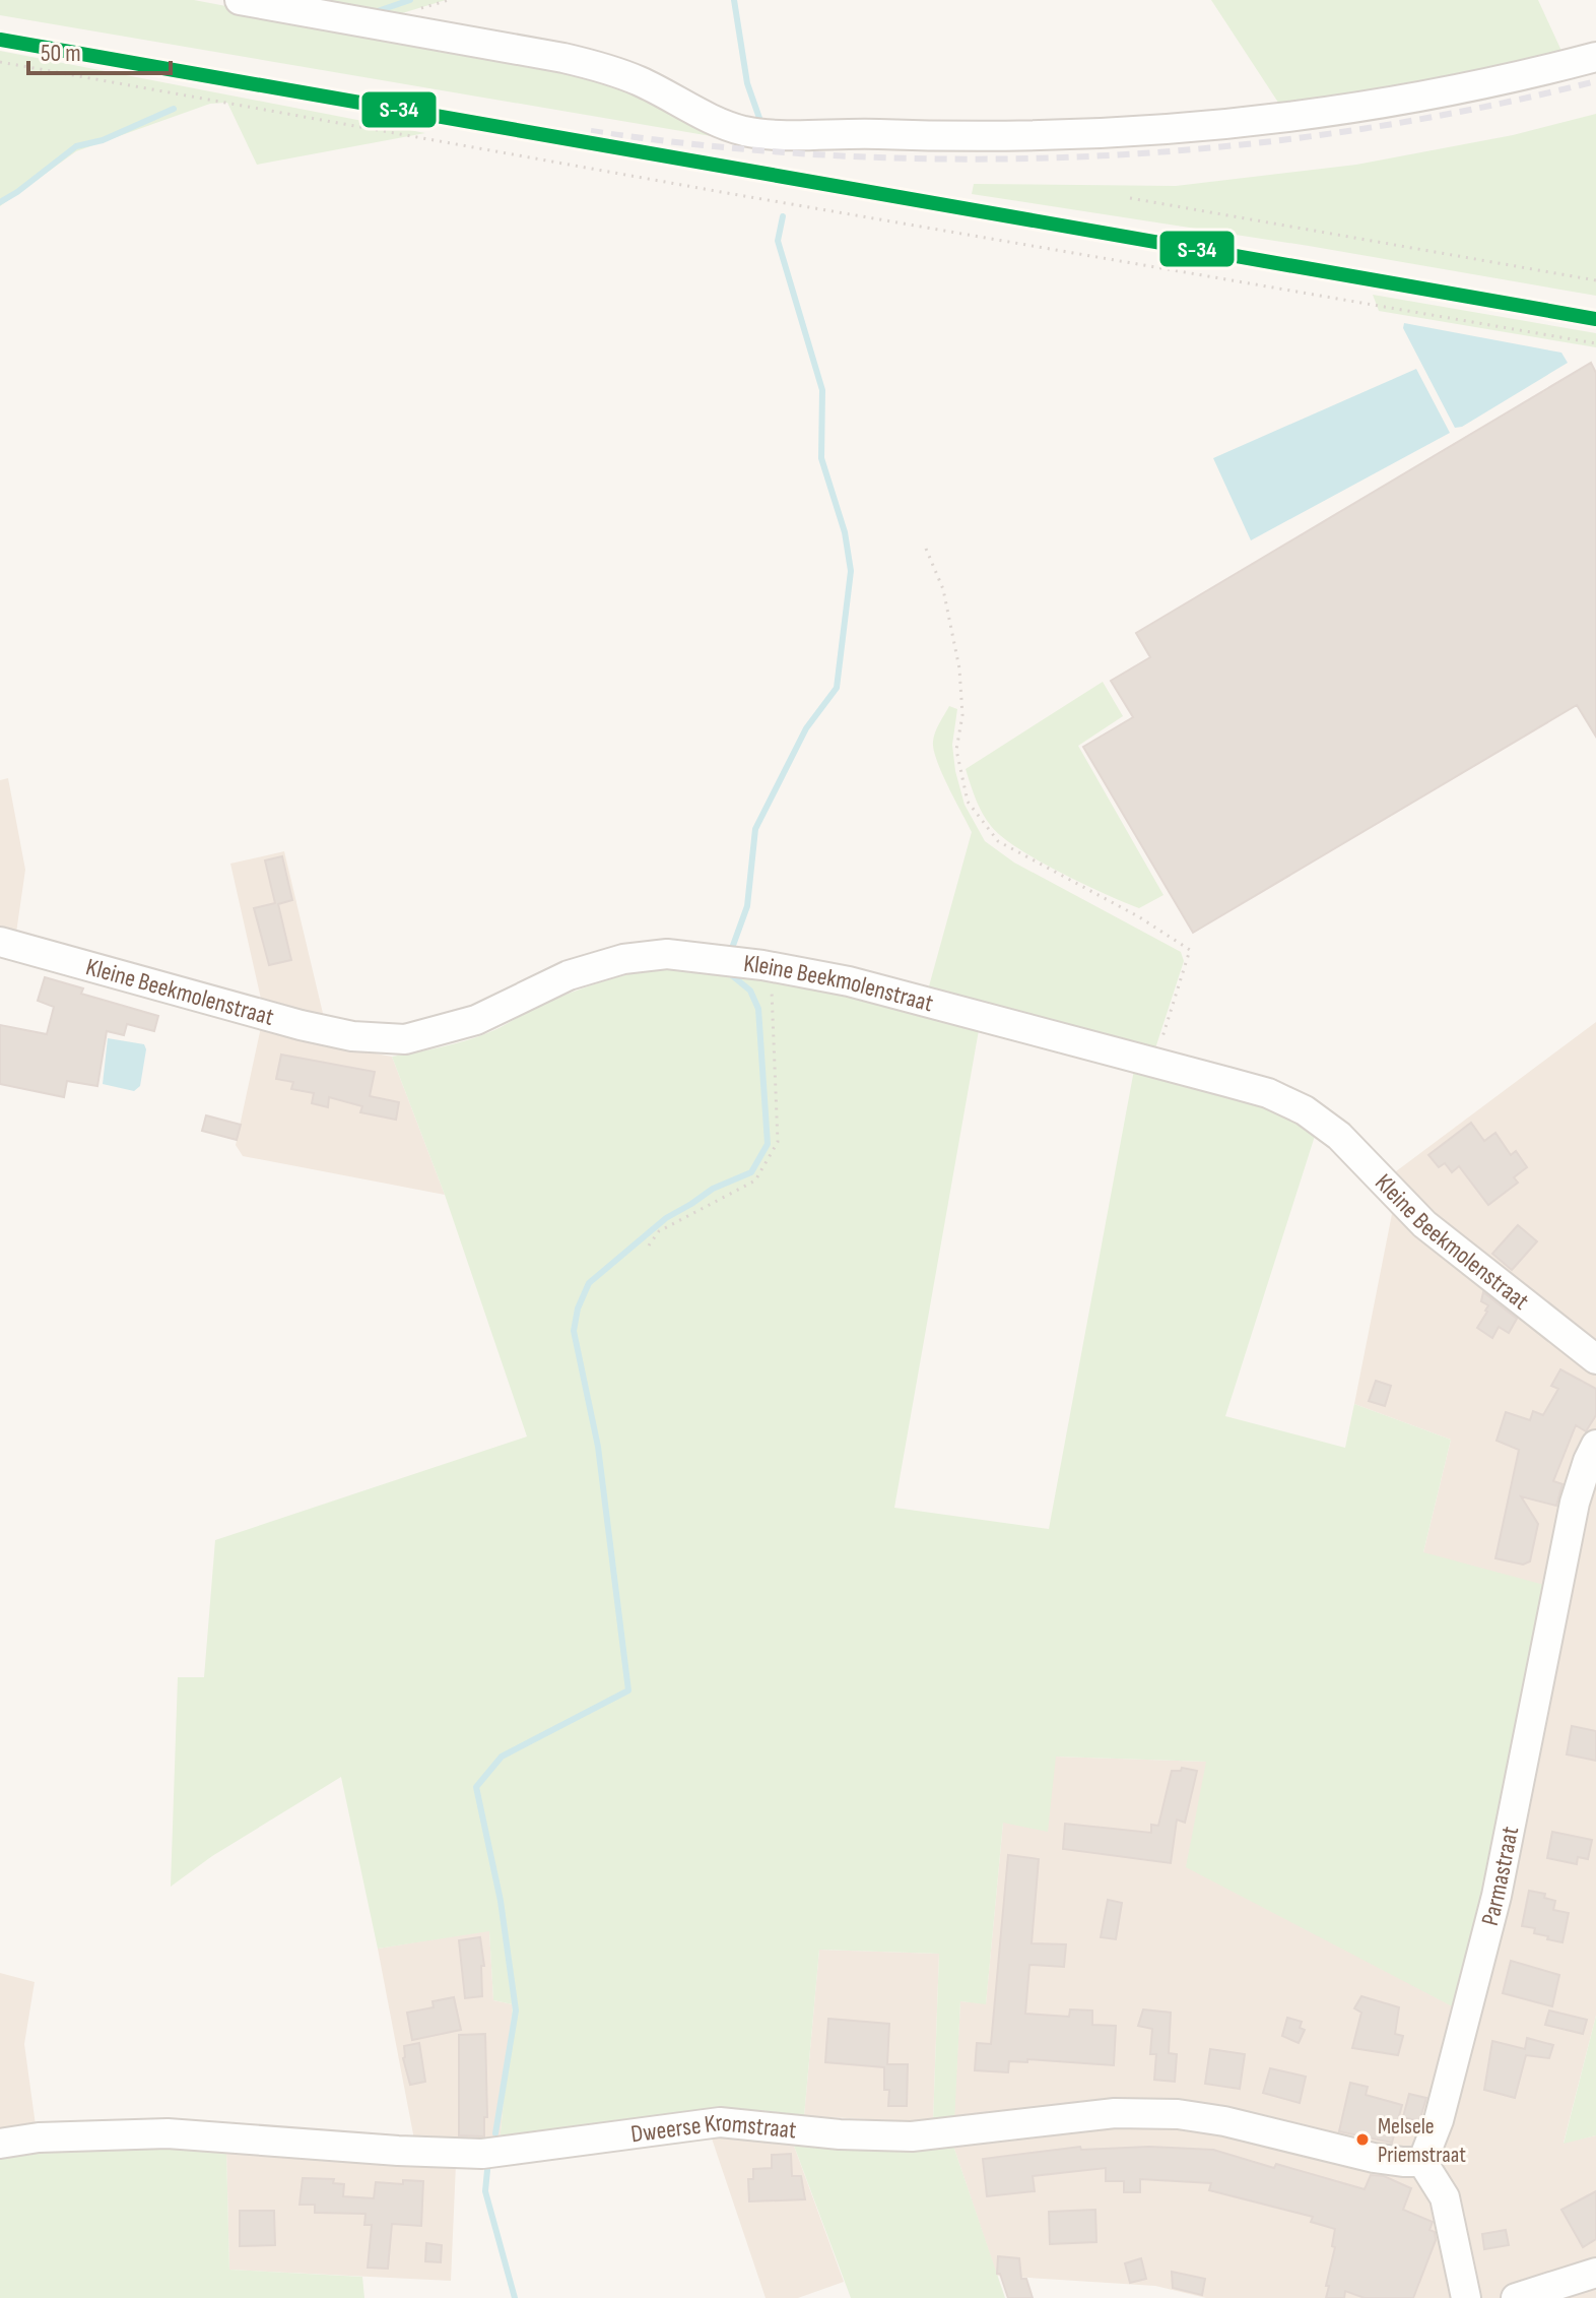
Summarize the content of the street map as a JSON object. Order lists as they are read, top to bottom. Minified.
{"streets":{"street":["Kleine Beekmolenstraat","Parmastraat","Dweerse Kromstraat"]},"crossings":[["Parmastraat","Dweerse Kromstraat"]],"places":["Melsele Priemstraat"],"lines":["transit line S-34"],"scale_bar":"50 m"}
